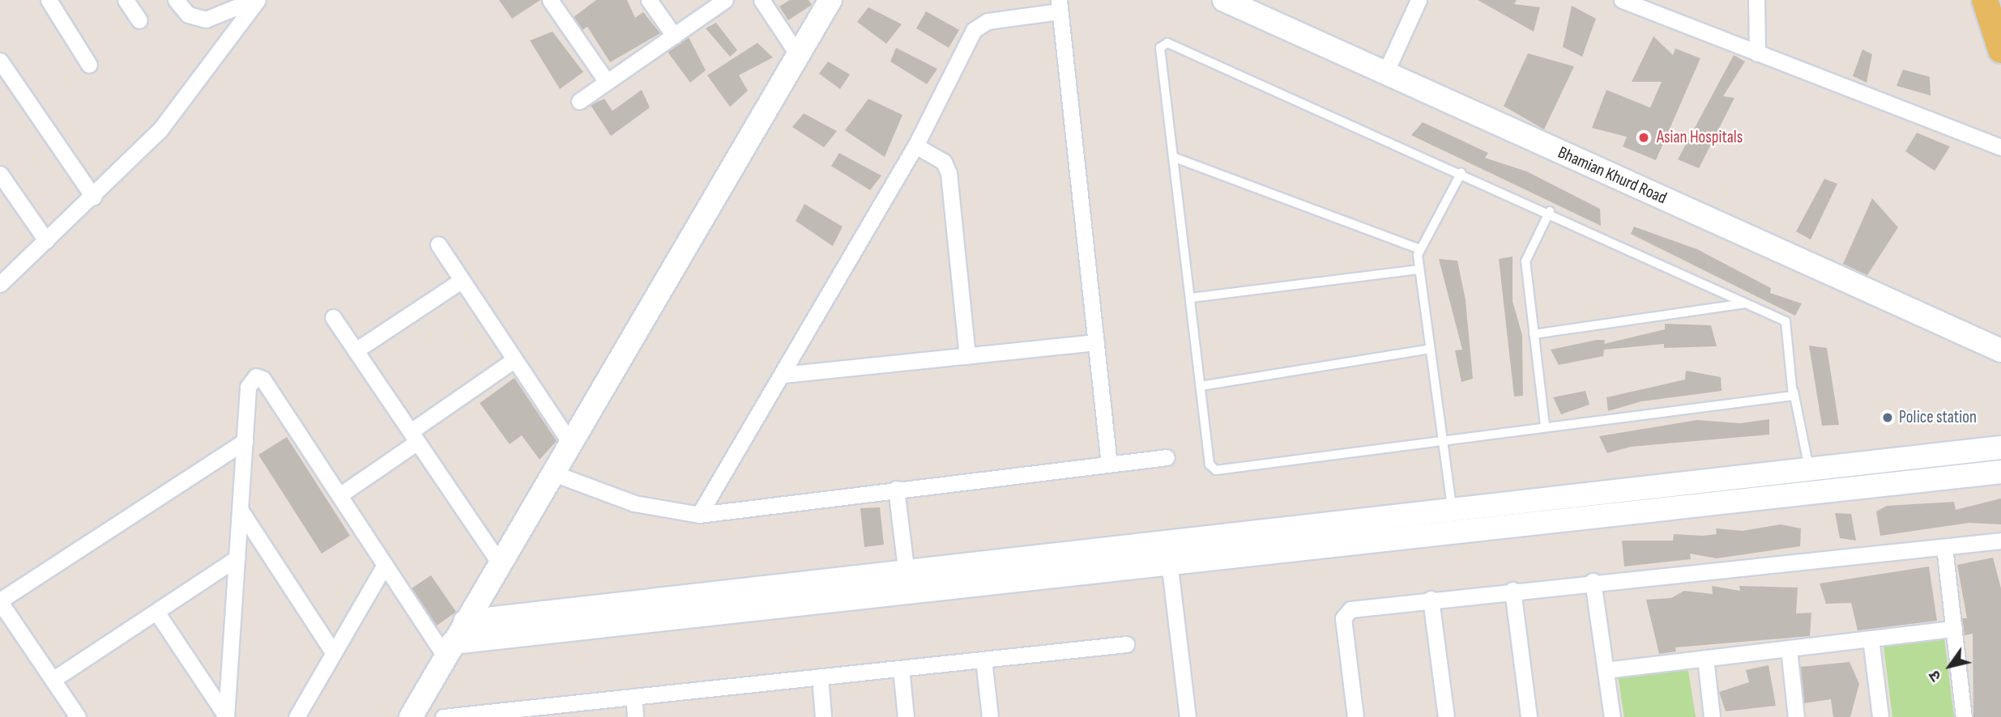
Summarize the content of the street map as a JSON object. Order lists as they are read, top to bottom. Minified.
{"streets":{"street":["Bhamian Khurd Road"]},"places":["Asian Hospitals","Police station"],"north":"bottom left"}
